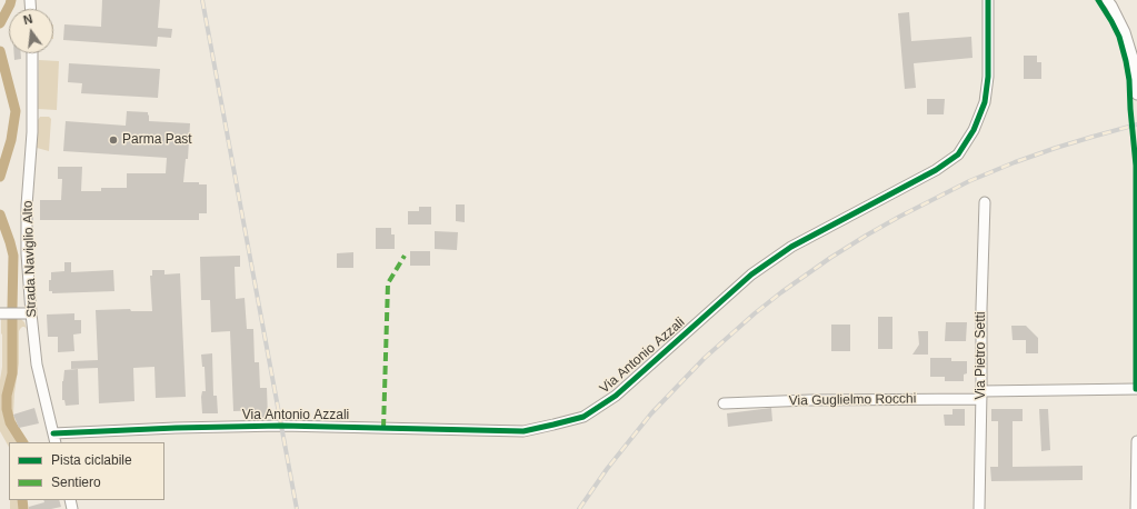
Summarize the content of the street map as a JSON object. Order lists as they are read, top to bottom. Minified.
{"streets":{"street":["Strada Naviglio Alto","Via Antonio Azzali","Via Pietro Setti","Via Guglielmo Rocchi"]},"crossings":[["Strada Naviglio Alto","Via Antonio Azzali"],["Via Pietro Setti","Via Guglielmo Rocchi"]],"places":["Parma Past"],"legend":["Pista ciclabile","Sentiero"],"north":"top"}
